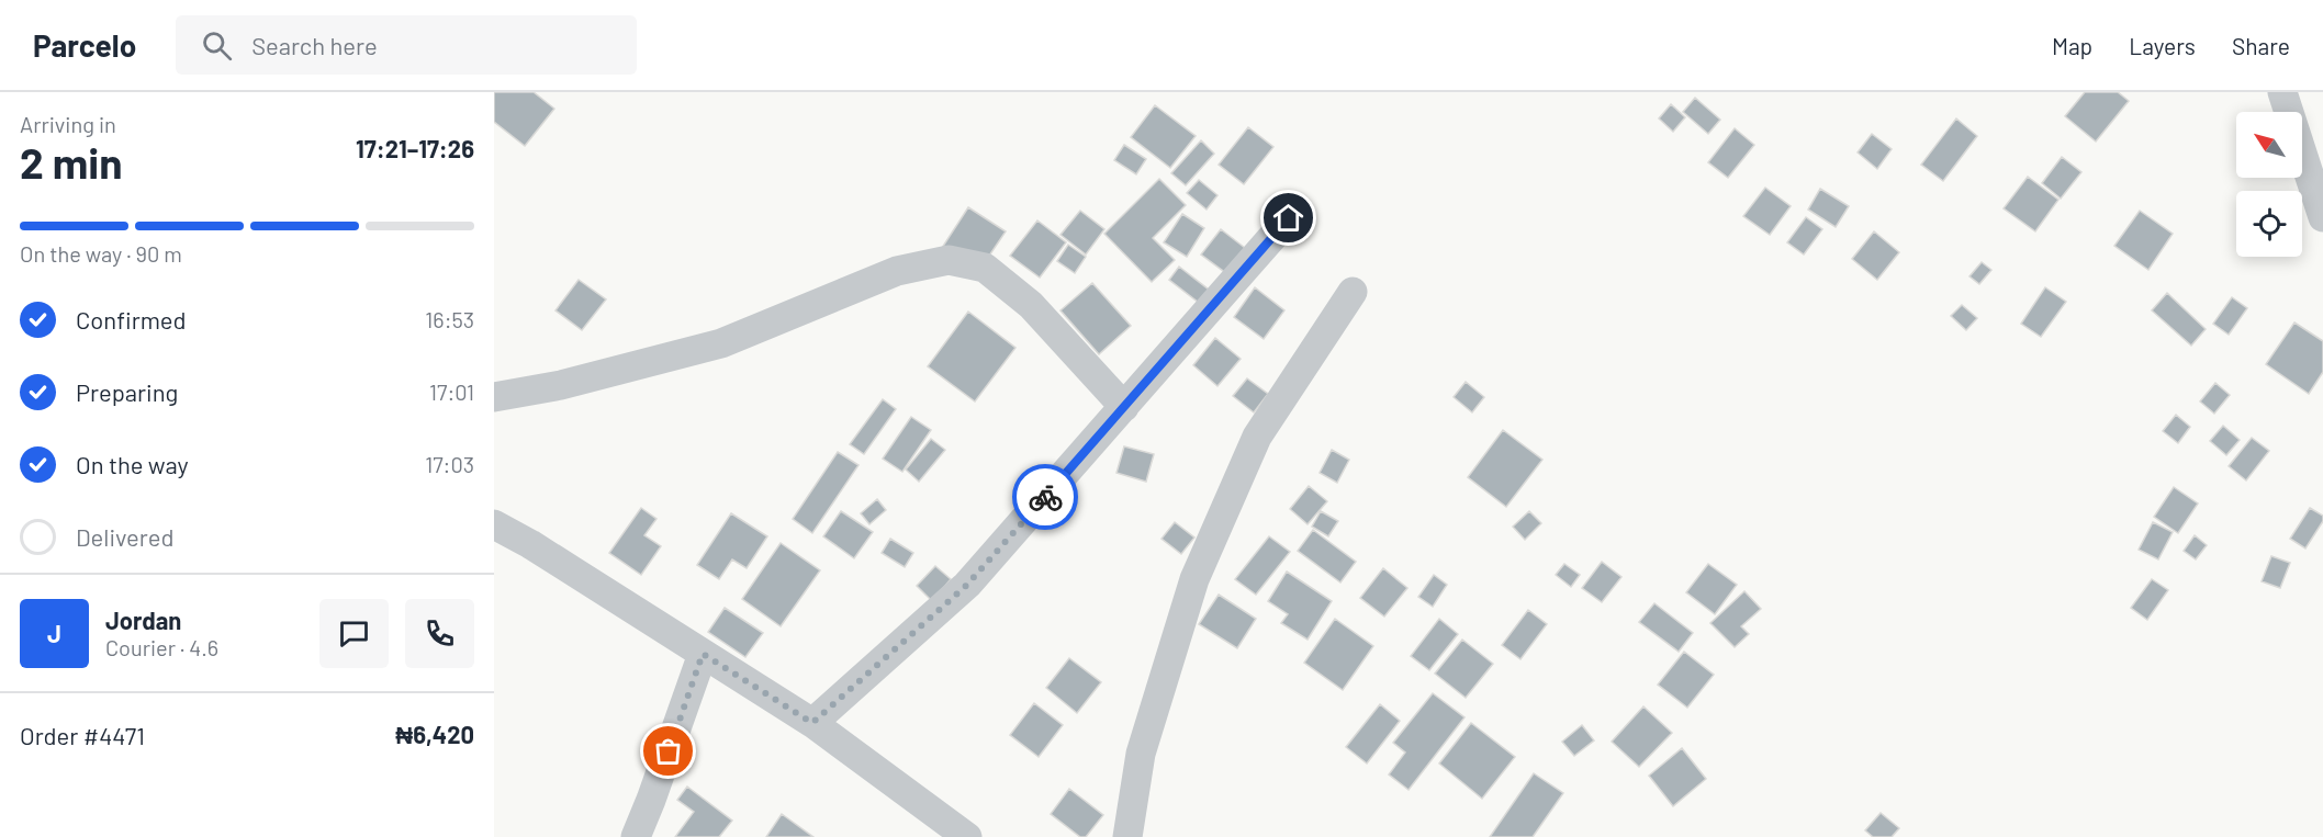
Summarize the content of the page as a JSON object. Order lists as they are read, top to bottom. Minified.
{"north":"top left","page":{"header":"Parcelo","search":"Search here","nav":["Map","Layers","Share"],"heading":["2 min","Arriving in","17:21–17:26"],"panel":["Jordan","Courier · 4.6","Order #4471","₦6,420"],"bar":"On the way · 90 m","list":[["Confirmed","16:53"],["Preparing","17:01"],["On the way","17:03"],"Delivered"],"round":"J"}}
